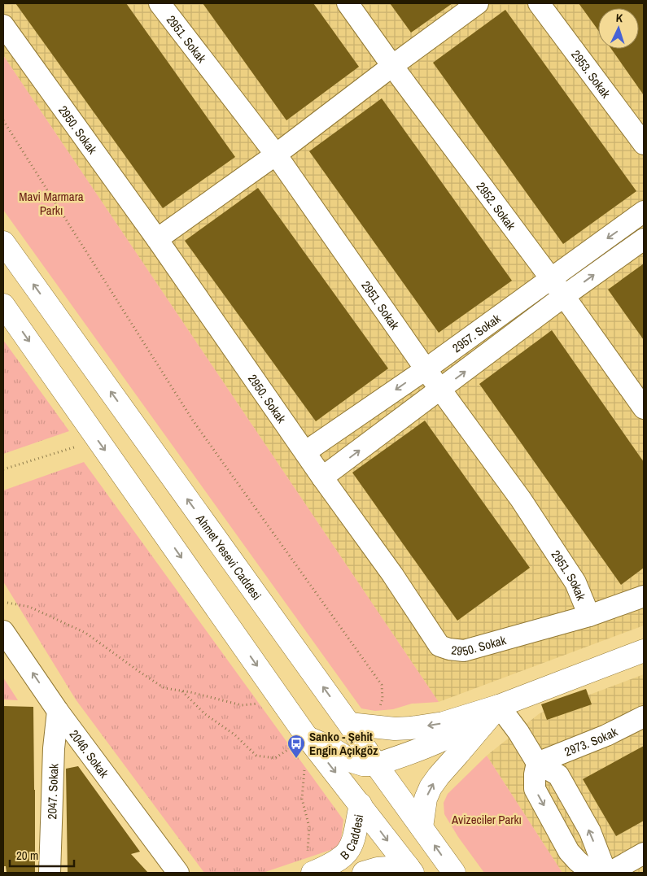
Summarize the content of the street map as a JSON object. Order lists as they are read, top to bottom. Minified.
{"streets":{"main road":["Ahmet Yesevi Caddesi","B Caddesi"],"street":["2951. Sokak","2953. Sokak","2950. Sokak","2952. Sokak","2957. Sokak","2973. Sokak","2046. Sokak","2047. Sokak"]},"crossings":[["2951. Sokak","2950. Sokak"],["2951. Sokak","2957. Sokak"],["2950. Sokak","2957. Sokak"],["2952. Sokak","2957. Sokak"],["2046. Sokak","2047. Sokak"]],"parks":["Mavi Marmara Parkı","Avizeciler Parkı"],"places":{"bus stop":["Sanko - Şehit Engin Açıkgöz"]},"scale_bar":"20 m","north":"top"}
